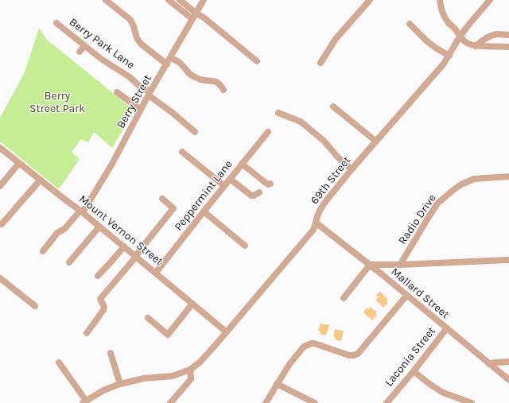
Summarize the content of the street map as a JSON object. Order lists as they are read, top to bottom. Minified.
{"streets":{"street":["Berry Park Lane","Berry Street","69th Street","Peppermint Lane","Radio Drive","Mount Vernon Street","Mallard Street","Laconia Street"]},"crossings":[["Berry Park Lane","Berry Street"],["Berry Street","Mount Vernon Street"],["69th Street","Mount Vernon Street"],["69th Street","Mallard Street"],["Peppermint Lane","Mount Vernon Street"],["Mallard Street","Laconia Street"]],"parks":["Berry Street Park"]}
